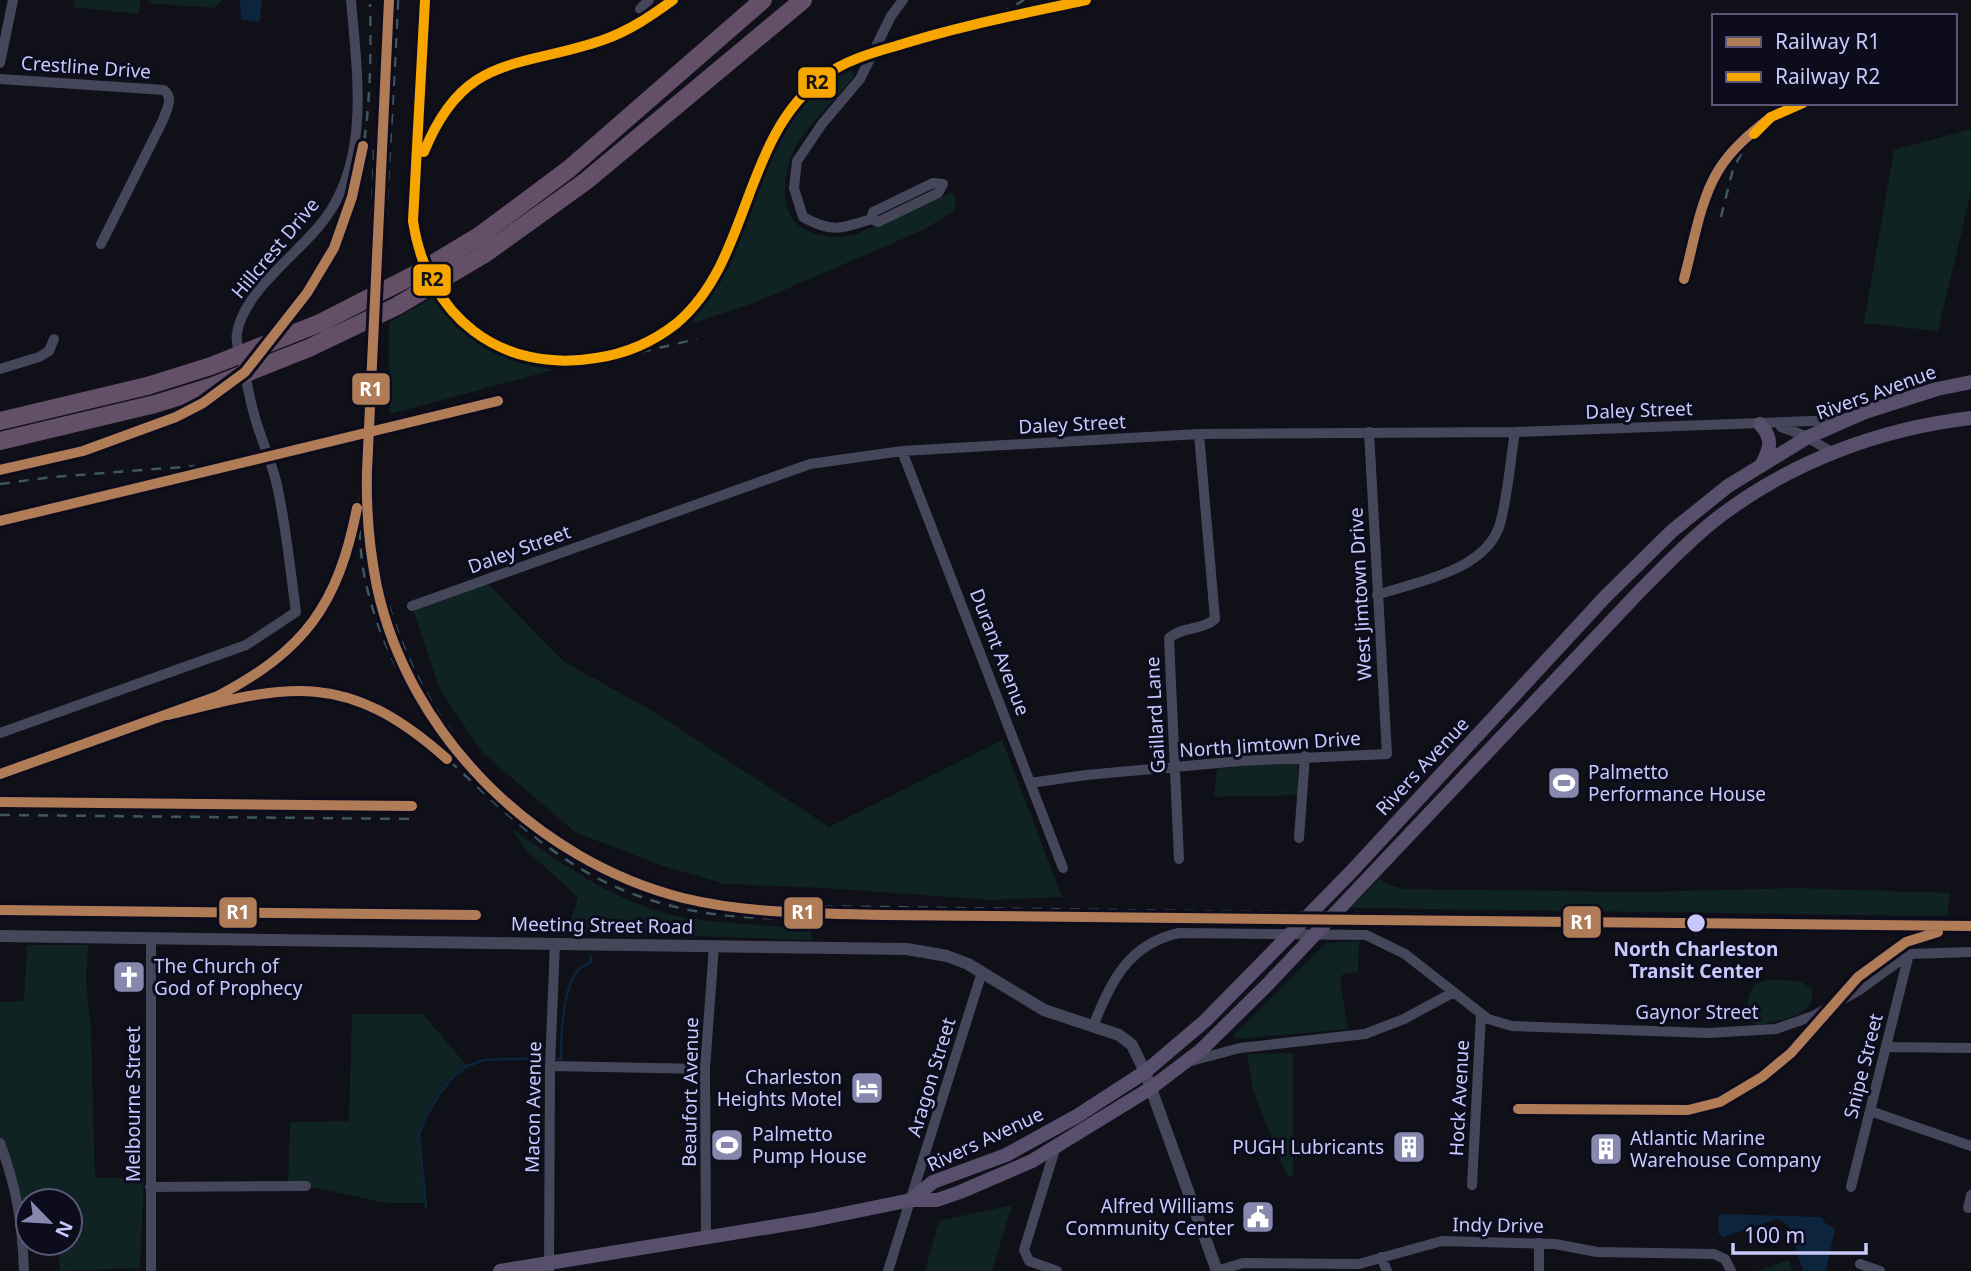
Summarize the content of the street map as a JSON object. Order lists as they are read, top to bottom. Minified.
{"streets":{"main road":["Rivers Avenue"],"street":["Crestline Drive","Hillcrest Drive","Daley Street","West Jimtown Drive","Durant Avenue","Gaillard Lane","North Jimtown Drive","Meeting Street Road","Gaynor Street","Snipe Street","Aragon Street","Beaufort Avenue","Hock Avenue","Melbourne Street","Macon Avenue","Indy Drive"]},"crossings":[["Rivers Avenue","Daley Street"],["Rivers Avenue","Meeting Street Road"],["Rivers Avenue","Aragon Street"],["Rivers Avenue","Beaufort Avenue"],["Rivers Avenue","Macon Avenue"],["Daley Street","West Jimtown Drive"],["Daley Street","Durant Avenue"],["Daley Street","Gaillard Lane"],["West Jimtown Drive","North Jimtown Drive"],["Durant Avenue","North Jimtown Drive"],["Gaillard Lane","North Jimtown Drive"],["Meeting Street Road","Aragon Street"],["Meeting Street Road","Beaufort Avenue"],["Meeting Street Road","Melbourne Street"],["Meeting Street Road","Macon Avenue"],["Gaynor Street","Snipe Street"],["Gaynor Street","Hock Avenue"]],"places":{"sports":["Palmetto Performance House","Palmetto Pump House"],"other":["North Charleston Transit Center"],"church":["The Church of God of Prophecy"],"hotel":["Charleston Heights Motel"],"building":["PUGH Lubricants","Atlantic Marine Warehouse Company"],"public building":["Alfred Williams Community Center"]},"lines":["rail line R1","rail line R2"],"legend":["Railway R1","Railway R2"],"scale_bar":"100 m","north":"bottom right"}
